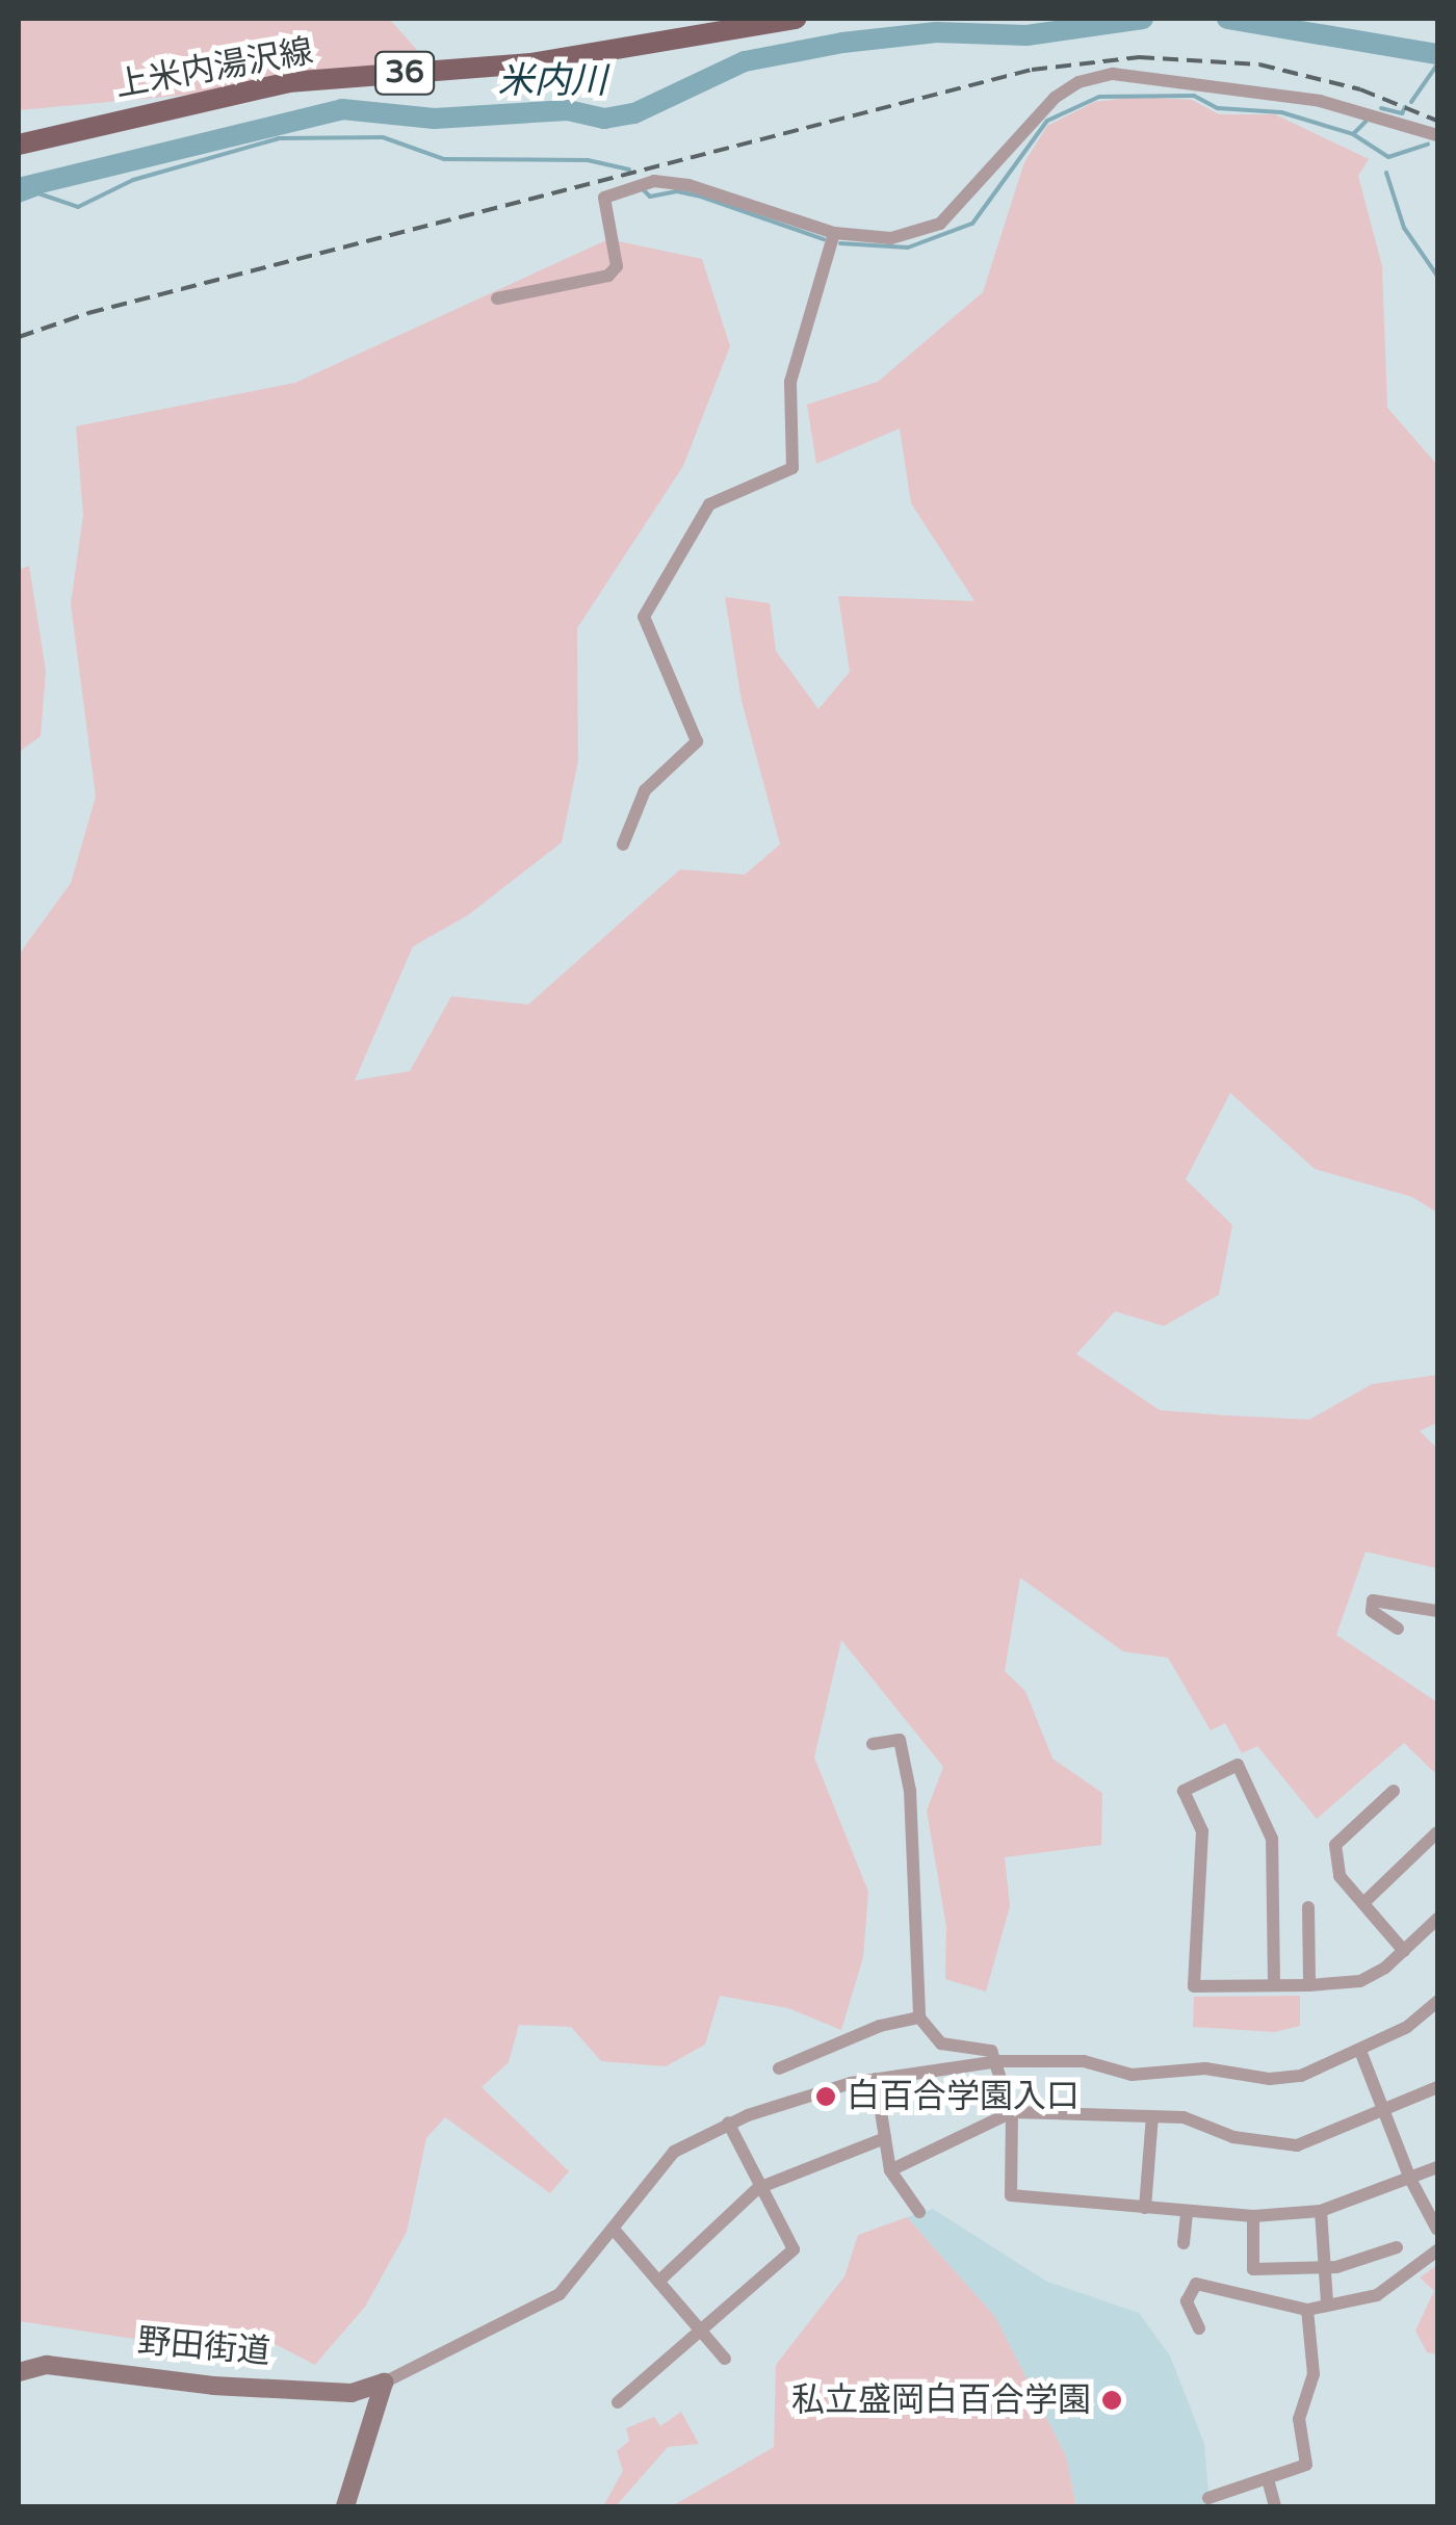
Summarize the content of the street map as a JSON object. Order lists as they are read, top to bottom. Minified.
{"streets":{"main road":["上米内湯沢線","36"],"street":["野田街道"]},"water":["米内川"],"places":["白百合学園入口","私立盛岡白百合学園"]}
